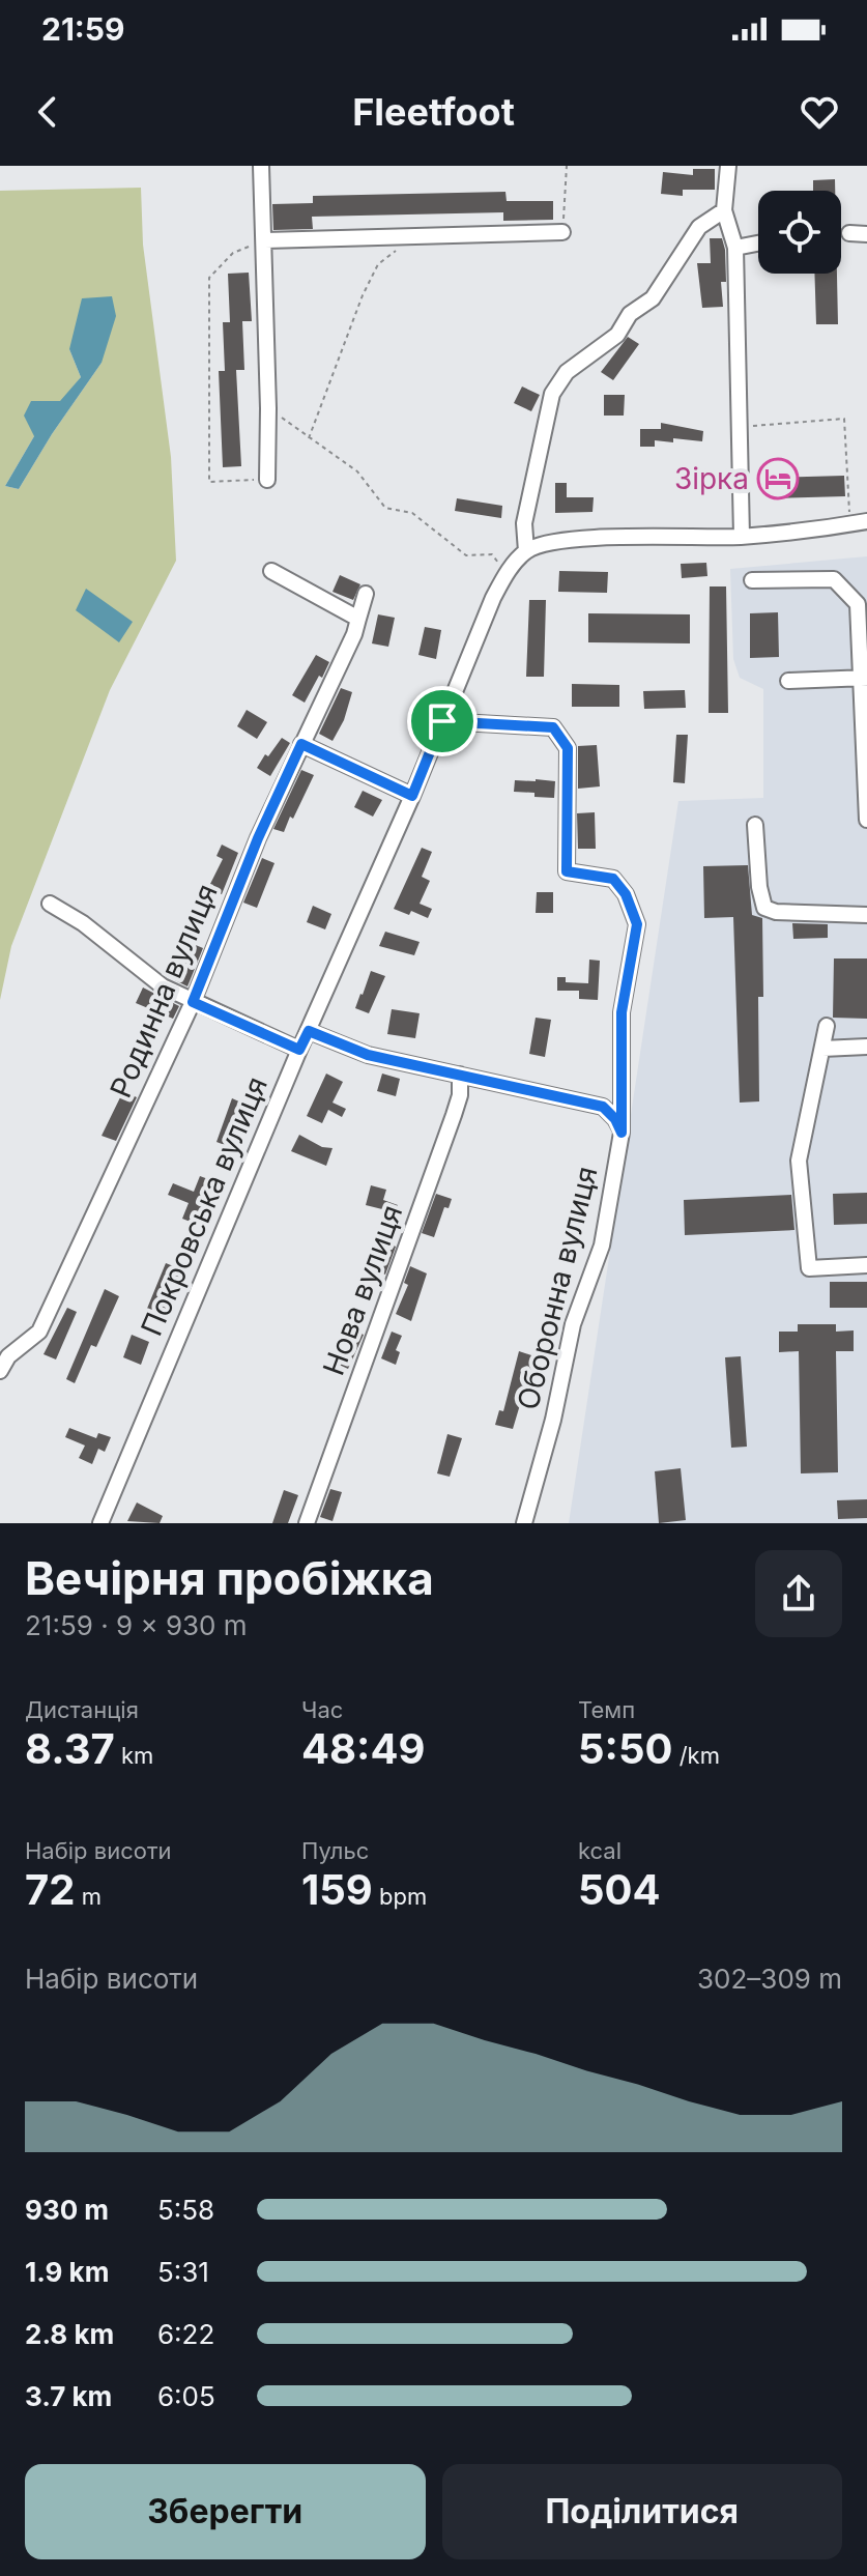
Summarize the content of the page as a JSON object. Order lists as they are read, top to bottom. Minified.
{"streets":{"street":["Родинна вулиця","Покровська вулиця","Оборонна вулиця","Нова вулиця"]},"crossings":[["Покровська вулиця","Оборонна вулиця"]],"places":{"hotel":["Зірка"]},"page":{"status":"21:59","header":"Fleetfoot","heading":["Вечірня пробіжка","21:59 · 9 × 930 m"],"stats":[["Дистанція","8.37 km"],["Час","48:49"],["Темп","5:50 /km"],["Набір висоти","72 m"],["Пульс","159 bpm"],["kcal","504"]],"chart":["Набір висоти","302–309 m"],"list":[{"name":"930 m","note":"5:58"},{"name":"1.9 km","note":"5:31"},{"name":"2.8 km","note":"6:22"},{"name":"3.7 km","note":"6:05"}],"buttons":["Зберегти","Поділитися"]}}
